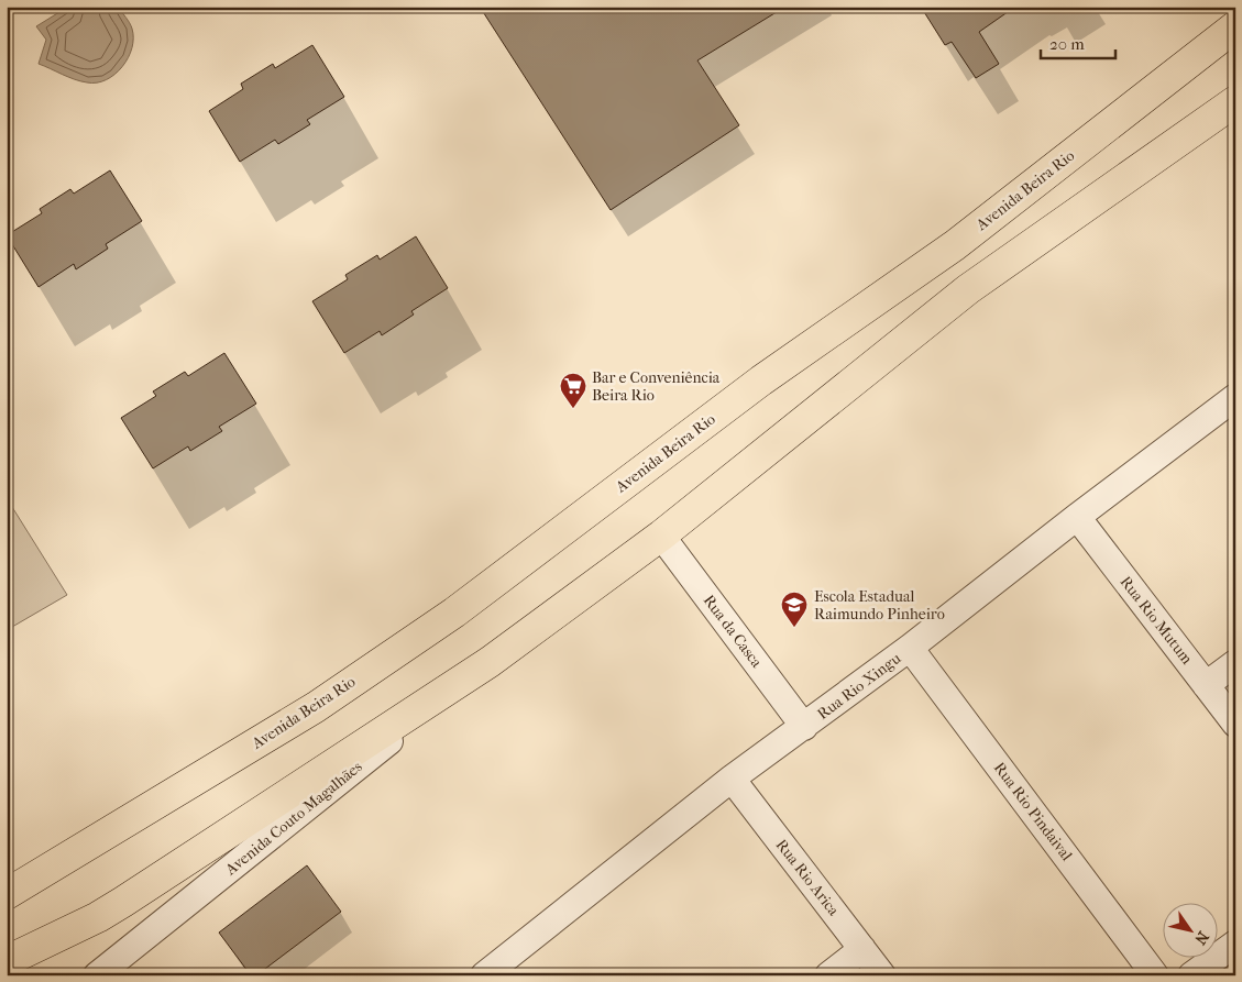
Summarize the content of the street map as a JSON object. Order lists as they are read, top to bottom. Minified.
{"streets":{"main road":["Avenida Beira Rio"],"street":["Rua Rio Mutum","Rua da Casca","Rua Rio Xingu","Rua Rio Pindaival","Avenida Couto Magalhães","Rua Rio Arica"]},"crossings":[["Rua Rio Mutum","Rua Rio Xingu"],["Rua da Casca","Rua Rio Xingu"],["Rua Rio Xingu","Rua Rio Pindaival"],["Rua Rio Xingu","Rua Rio Arica"]],"places":{"supermarket":["Bar e Conveniência Beira Rio"],"school or university":["Escola Estadual Raimundo Pinheiro"]},"scale_bar":"20 m","north":"bottom right"}
